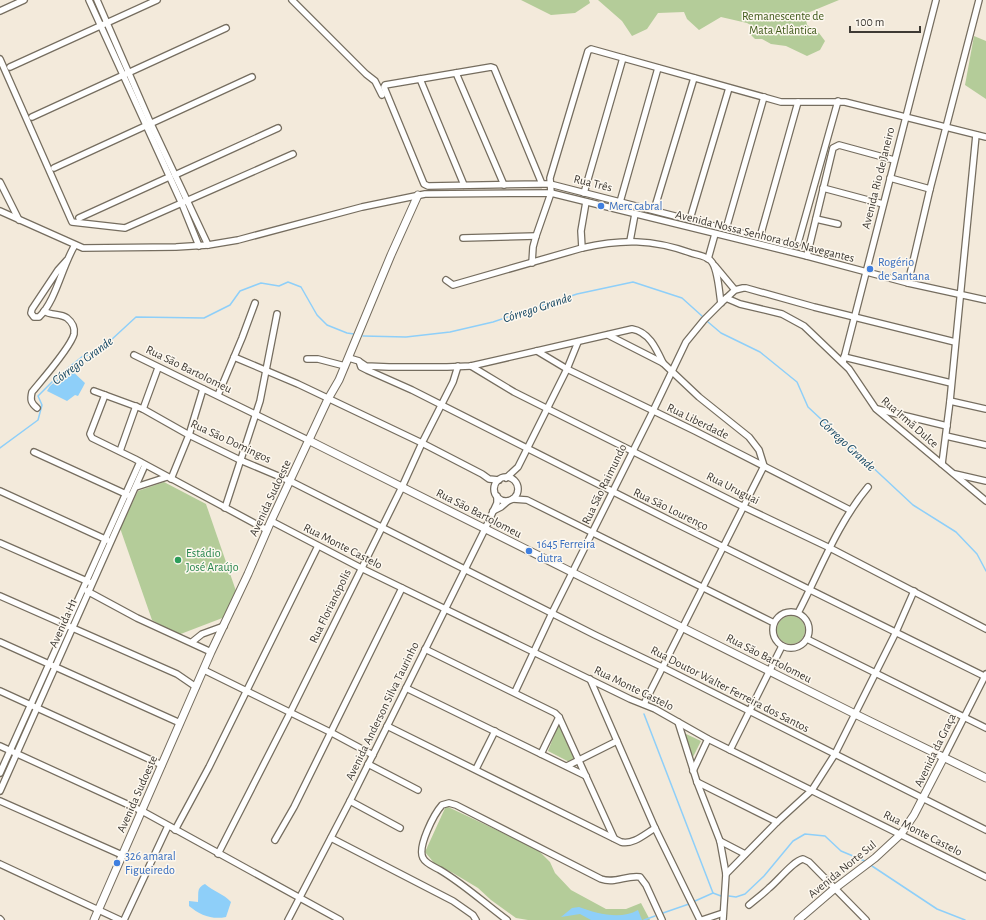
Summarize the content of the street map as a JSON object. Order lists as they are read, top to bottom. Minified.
{"streets":{"street":["Avenida Rio de Janeiro","Rua Três","Avenida Nossa Senhora dos Navegantes","Rua São Bartolomeu","Rua Liberdade","Rua Irmã Dulce","Rua São Domingos","Rua São Raimundo","Rua Uruguai","Avenida Sudoeste","Rua São Lourenço","Rua Monte Castelo","Rua Florianópolis","Avenida H1","Rua Doutor Walter Ferreira dos Santos","Avenida Anderson Silva Taurinho","Avenida da Graça","Avenida Norte Sul"]},"crossings":[["Avenida Rio de Janeiro","Avenida Nossa Senhora dos Navegantes"],["Avenida Rio de Janeiro","Rua Irmã Dulce"],["Avenida Nossa Senhora dos Navegantes","Avenida Sudoeste"],["Rua São Bartolomeu","Rua São Raimundo"],["Rua São Bartolomeu","Avenida Sudoeste"],["Rua São Bartolomeu","Rua Florianópolis"],["Rua São Bartolomeu","Avenida Anderson Silva Taurinho"],["Rua São Bartolomeu","Avenida da Graça"],["Rua Liberdade","Rua São Raimundo"],["Rua Irmã Dulce","Rua São Raimundo"],["Rua São Domingos","Avenida Sudoeste"],["Rua São Domingos","Rua Florianópolis"],["Rua São Domingos","Rua Doutor Walter Ferreira dos Santos"],["Rua São Domingos","Avenida Anderson Silva Taurinho"],["Rua São Raimundo","Rua Uruguai"],["Rua São Raimundo","Rua São Lourenço"],["Rua São Raimundo","Rua Monte Castelo"],["Rua São Raimundo","Rua Doutor Walter Ferreira dos Santos"],["Avenida Sudoeste","Rua São Lourenço"],["Avenida Sudoeste","Rua Monte Castelo"],["Rua São Lourenço","Rua Florianópolis"],["Rua São Lourenço","Avenida da Graça"],["Rua Monte Castelo","Rua Florianópolis"],["Rua Monte Castelo","Avenida Anderson Silva Taurinho"],["Rua Monte Castelo","Avenida da Graça"],["Rua Monte Castelo","Avenida Norte Sul"],["Rua Doutor Walter Ferreira dos Santos","Avenida Anderson Silva Taurinho"],["Rua Doutor Walter Ferreira dos Santos","Avenida da Graça"],["Avenida da Graça","Avenida Norte Sul"]],"water":["Córrego Grande"],"parks":["Remanescente de Mata Atlântica"],"places":["Merc cabral","Rogério de Santana","1645 Ferreira dutra","Estádio José Araújo","326 amaral Figueiredo"],"scale_bar":"100 m"}
